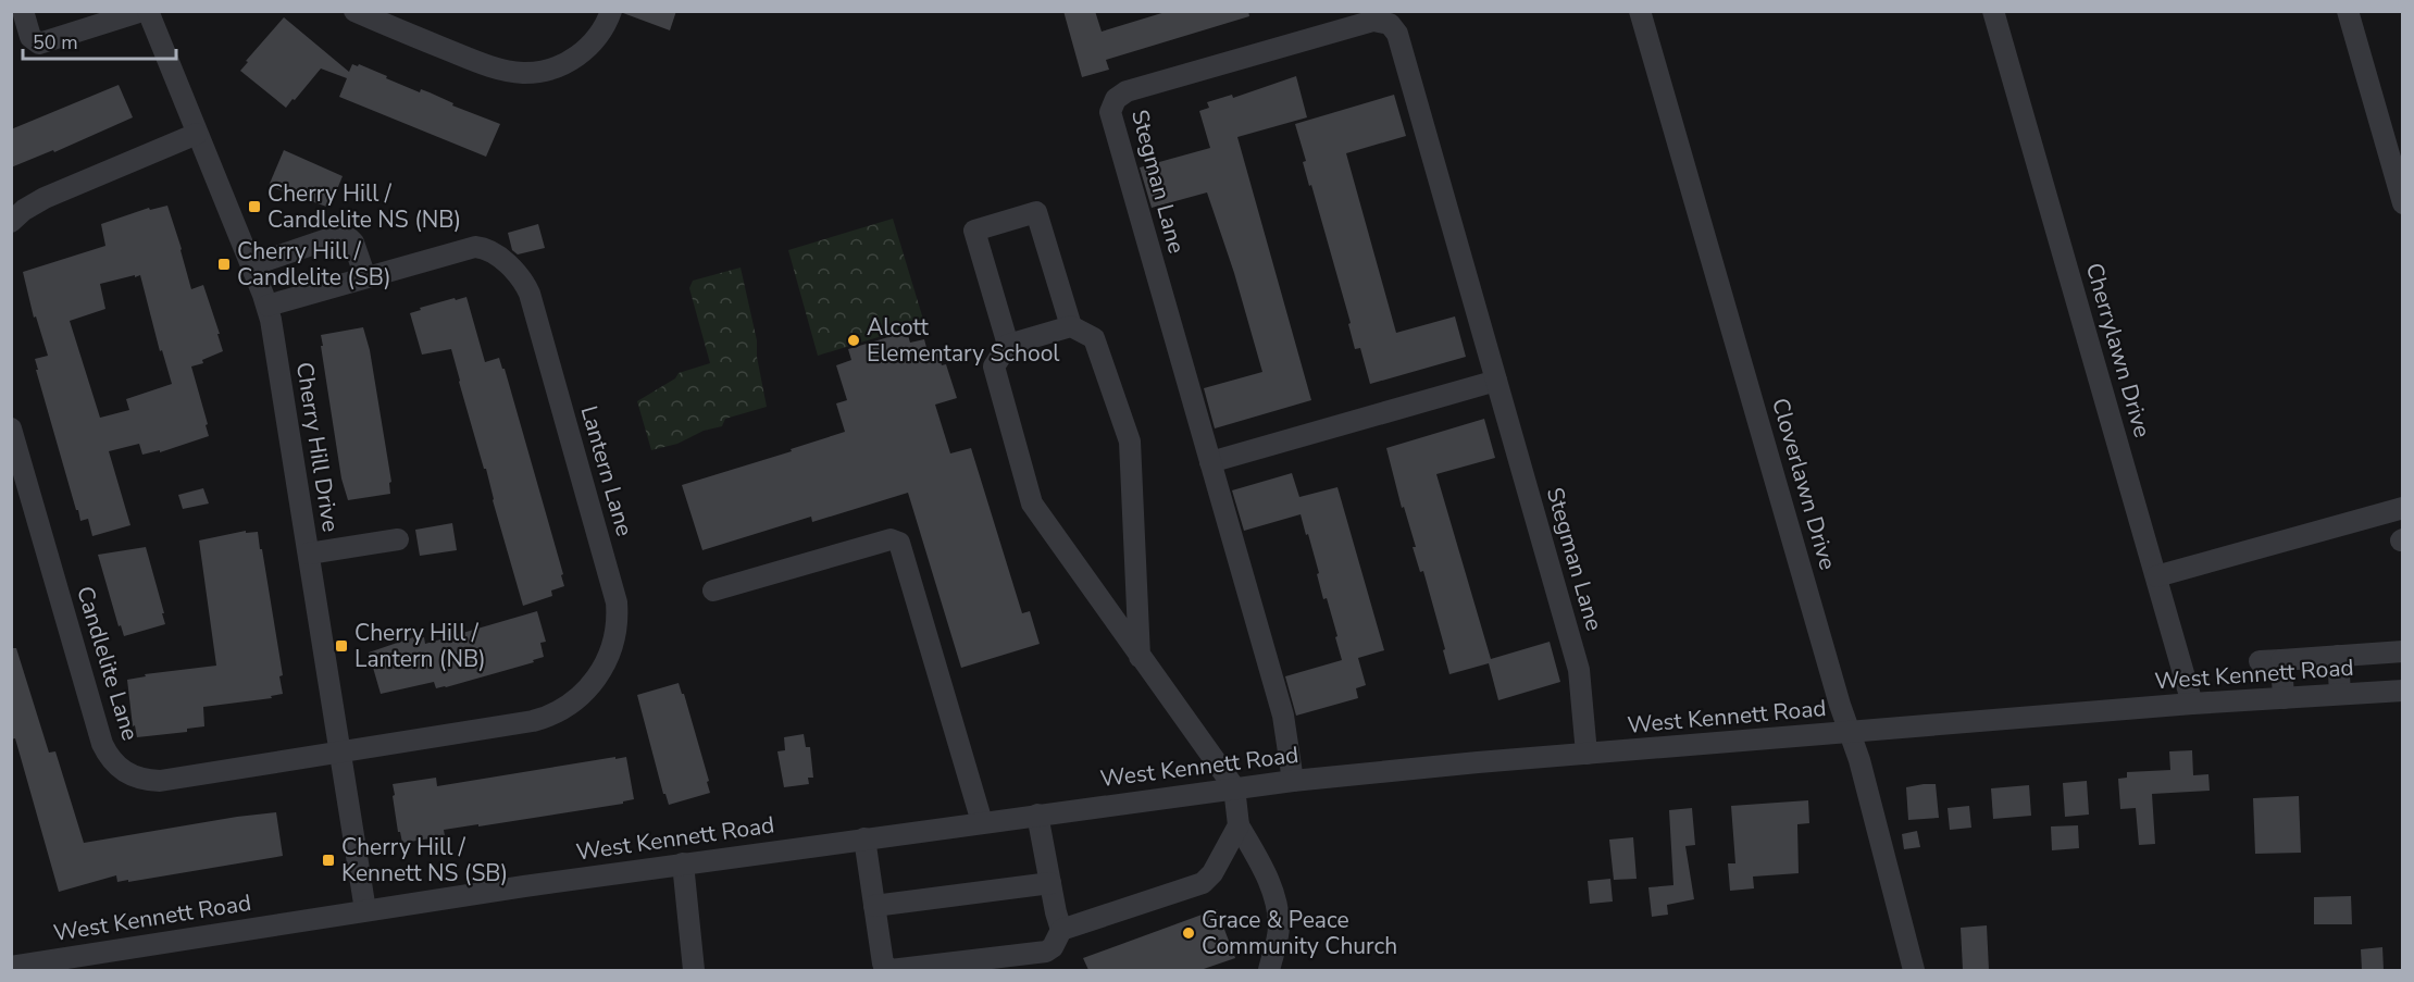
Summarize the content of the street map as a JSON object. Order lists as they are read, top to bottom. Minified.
{"streets":{"street":["Stegman Lane","Cherrylawn Drive","Cherry Hill Drive","Lantern Lane","Cloverlawn Drive","Candlelite Lane","West Kennett Road"]},"crossings":[["Stegman Lane","West Kennett Road"],["Cherrylawn Drive","West Kennett Road"],["Cherry Hill Drive","Lantern Lane"],["Cherry Hill Drive","Candlelite Lane"],["Cherry Hill Drive","West Kennett Road"],["Lantern Lane","Candlelite Lane"],["Cloverlawn Drive","West Kennett Road"]],"places":{"transit":["Cherry Hill / Candlelite NS (NB)","Cherry Hill / Candlelite (SB)","Cherry Hill / Lantern (NB)","Cherry Hill / Kennett NS (SB)"],"other":["Alcott Elementary School","Grace & Peace Community Church"]},"scale_bar":"50 m"}
